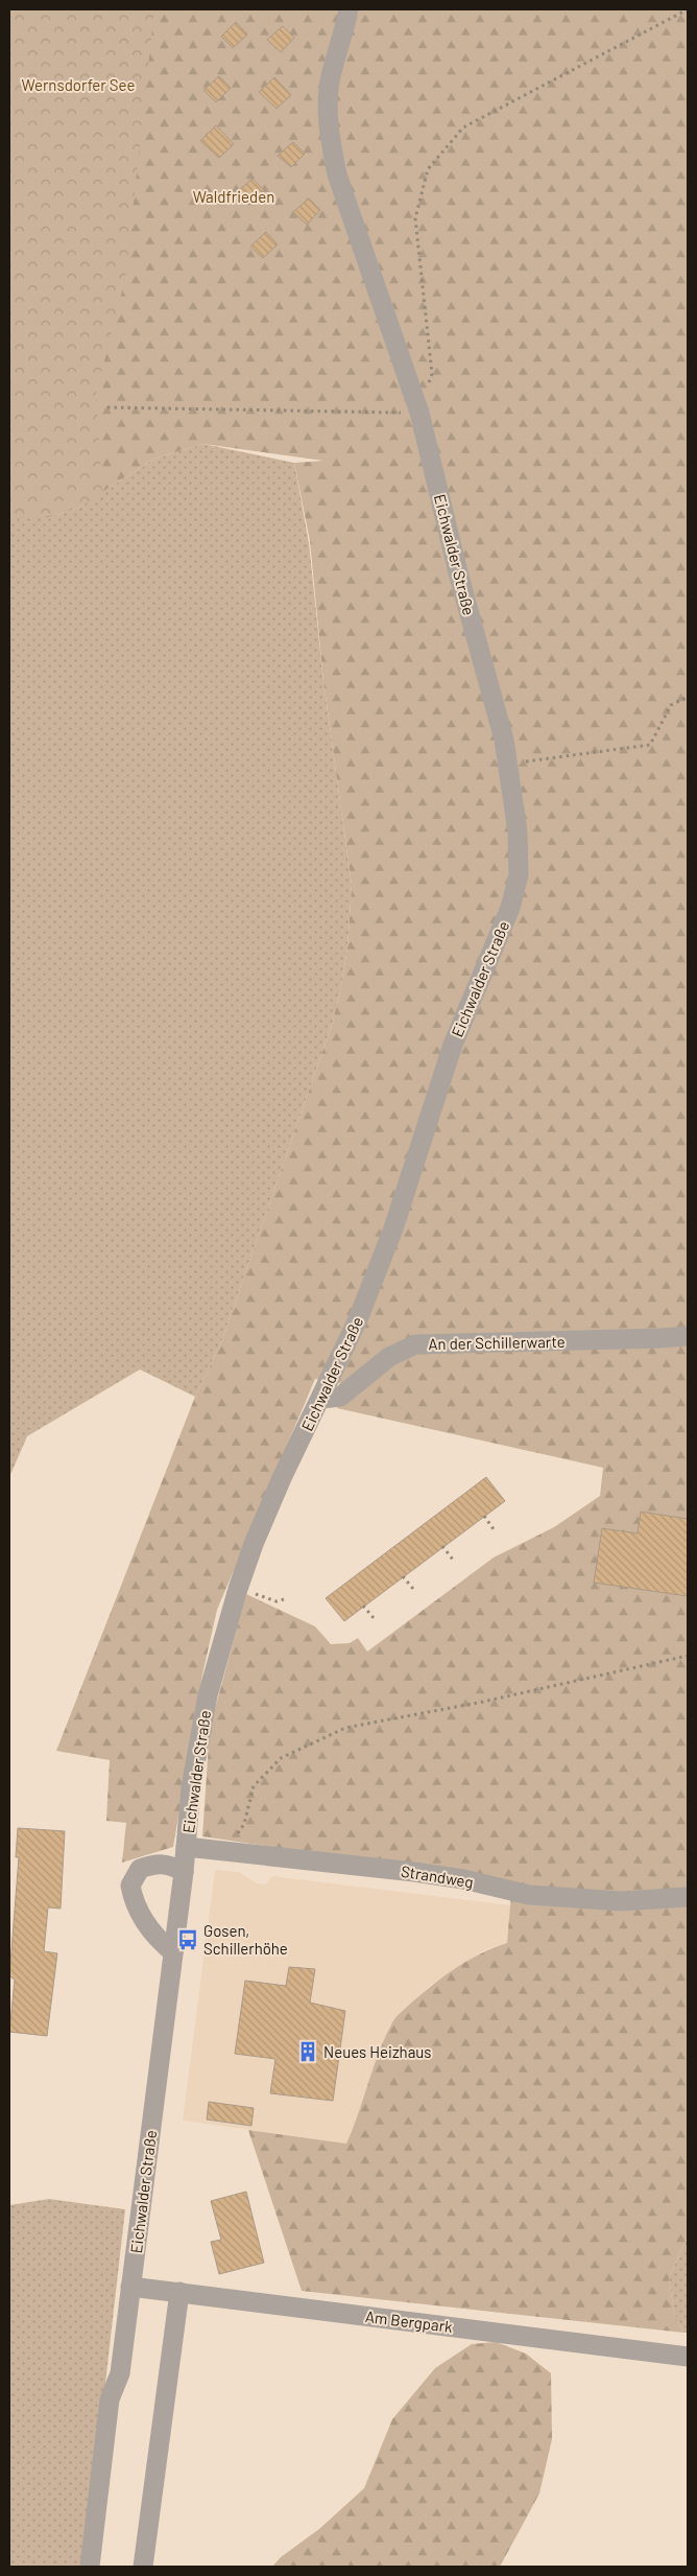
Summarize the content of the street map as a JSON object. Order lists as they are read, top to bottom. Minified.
{"streets":{"street":["Eichwalder Straße","An der Schillerwarte","Strandweg","Am Bergpark"]},"crossings":[["Eichwalder Straße","An der Schillerwarte"],["Eichwalder Straße","Strandweg"],["Eichwalder Straße","Am Bergpark"]],"parks":["Wernsdorfer See","Waldfrieden"],"places":{"bus stop":["Gosen, Schillerhöhe"],"building":["Neues Heizhaus"]}}
